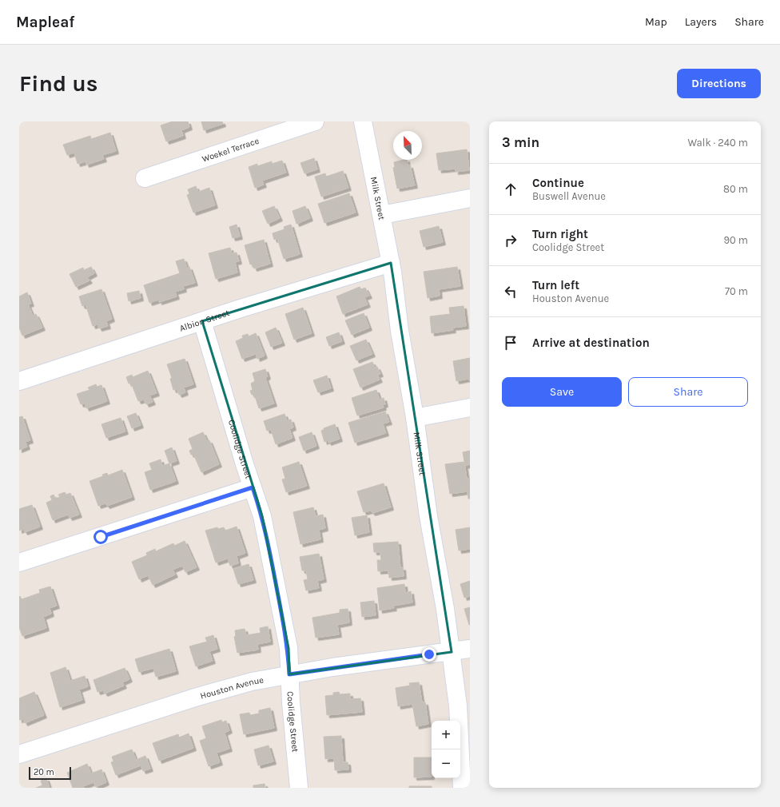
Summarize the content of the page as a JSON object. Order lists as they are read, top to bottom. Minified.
{"streets":{"street":["Woekel Terrace","Milk Street","Albion Street","Coolidge Street","Houston Avenue"]},"crossings":[["Milk Street","Albion Street"],["Milk Street","Houston Avenue"],["Albion Street","Coolidge Street"],["Coolidge Street","Houston Avenue"]],"scale_bar":"20 m","north":"top left","page":{"header":"Mapleaf","nav":["Map","Layers","Share"],"buttons":["Directions",["Save","Share"]],"title":"Find us","heading":["3 min","Walk · 240 m"],"list":[["Continue","Buswell Avenue","80 m"],["Turn right","Coolidge Street","90 m"],["Turn left","Houston Avenue","70 m"],"Arrive at destination"],"map_buttons":["+","−"],"scale":"20 m"}}
